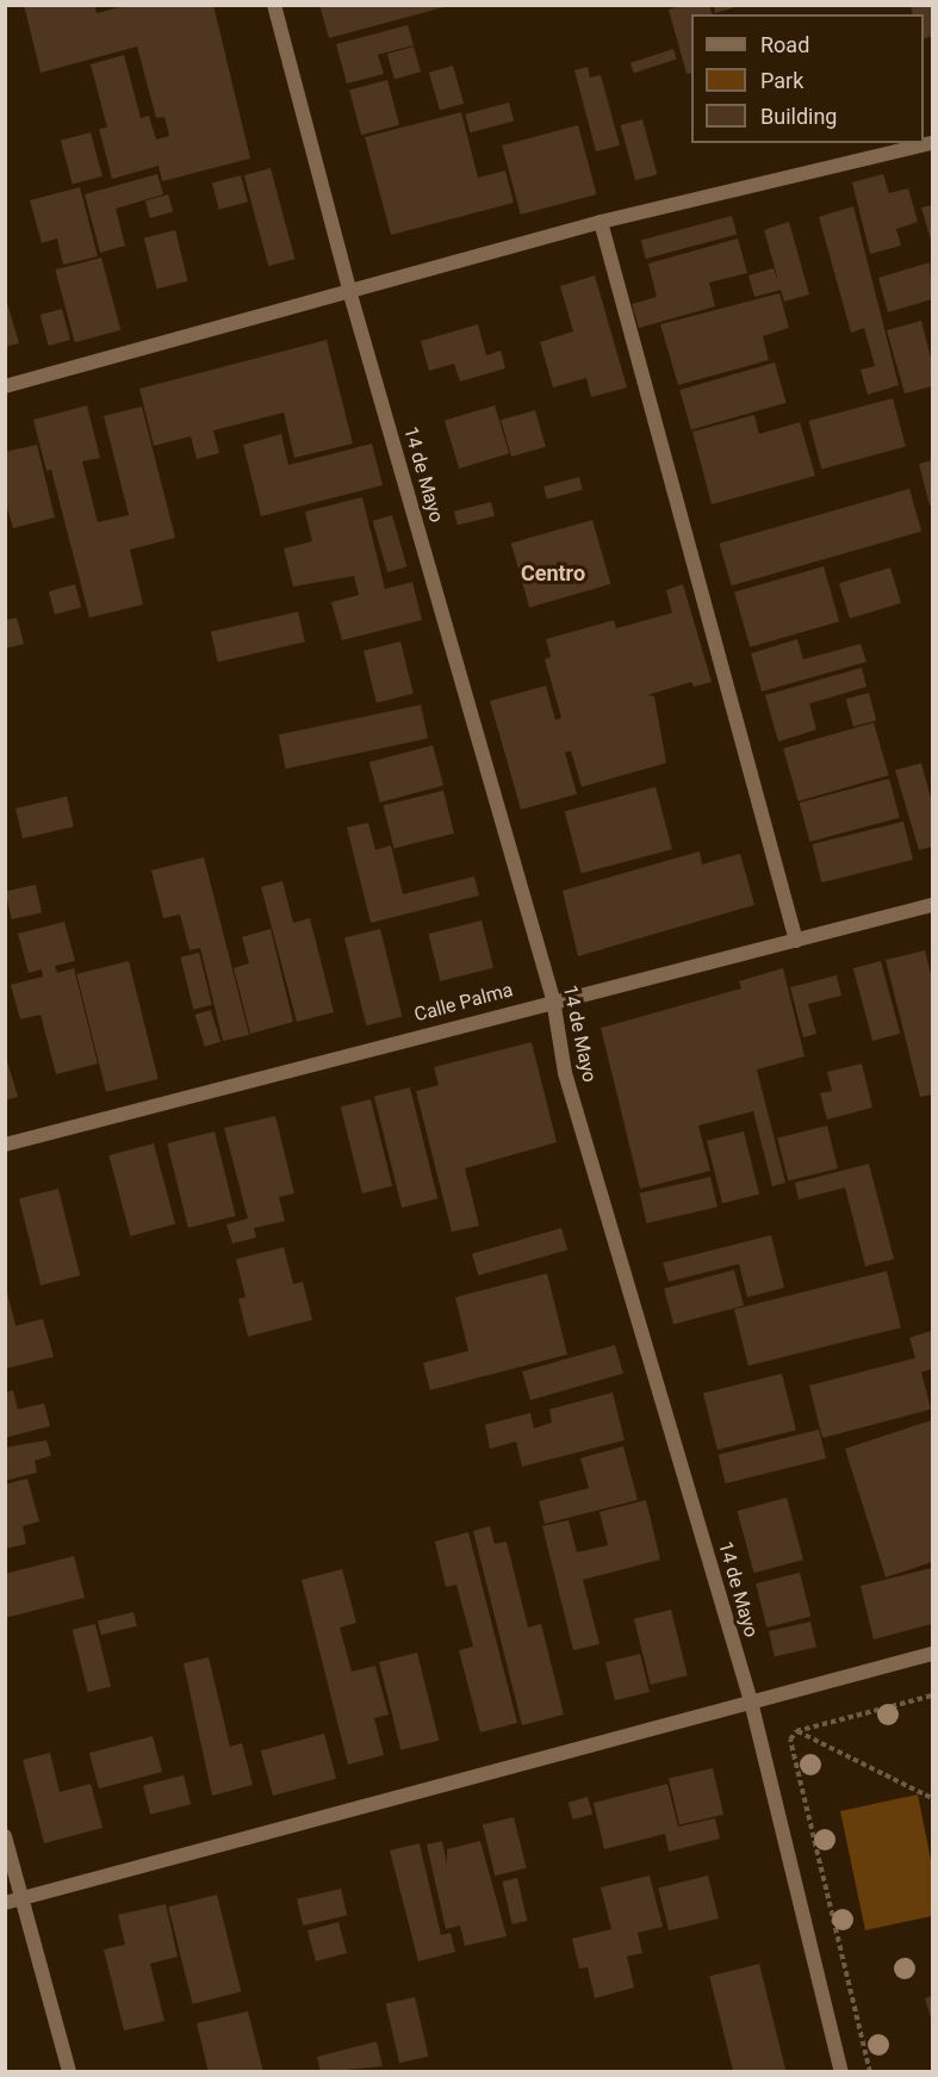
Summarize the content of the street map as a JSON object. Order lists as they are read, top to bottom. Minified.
{"streets":{"street":["14 de Mayo","Calle Palma"]},"crossings":[["14 de Mayo","Calle Palma"]],"districts":["Centro"],"legend":["Road","Park","Building"]}
